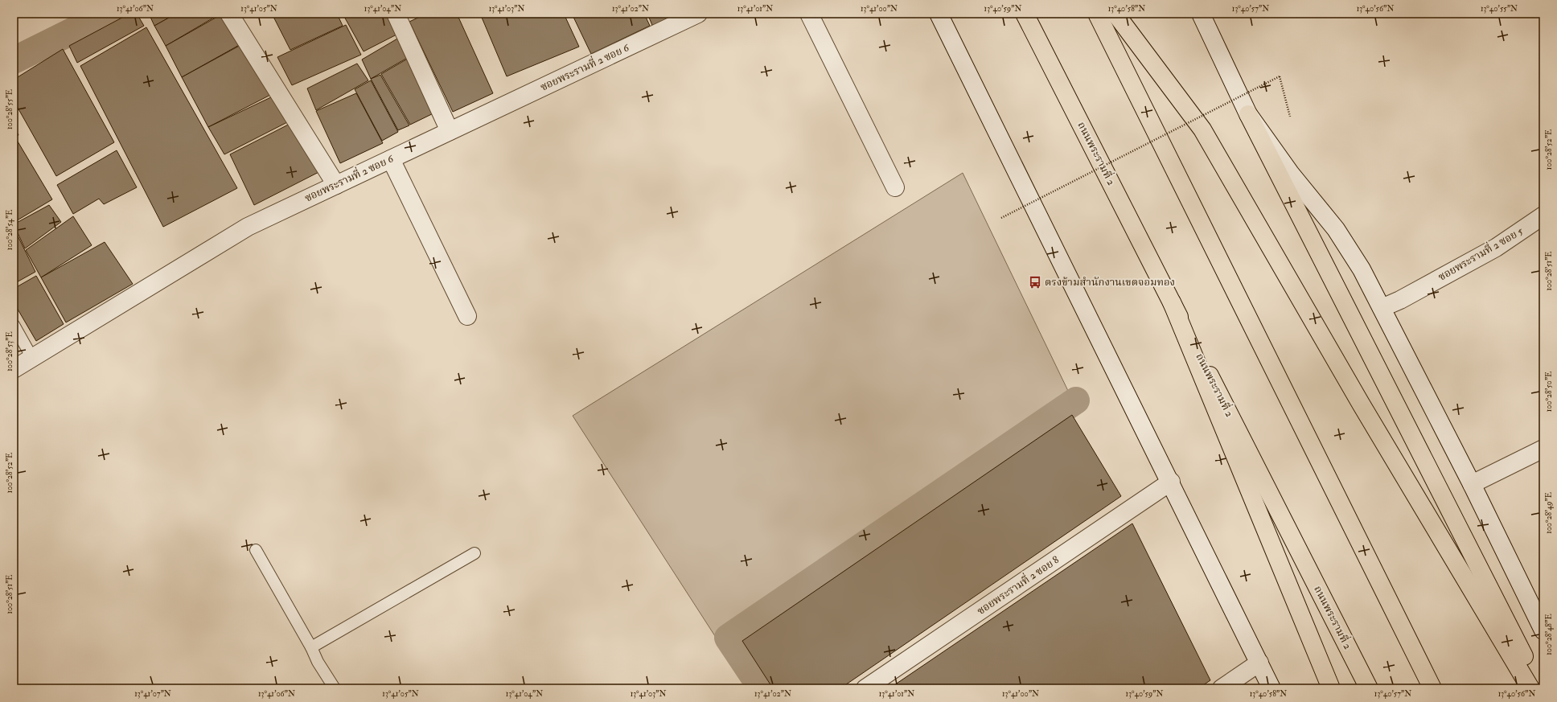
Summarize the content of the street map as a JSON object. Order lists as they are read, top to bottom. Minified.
{"streets":{"main road":["ถนนพระรามที่ 2"],"street":["ซอยพระรามที่ 2 ซอย 6","ซอยพระรามที่ 2 ซอย 5","ซอยพระรามที่ 2 ซอย 8"]},"places":{"bus stop":["ตรงข้ามสำนักงานเขตจอมทอง"]},"coordinates":["13°41'06\"N","13°41'05\"N","13°41'04\"N","13°41'03\"N","13°41'02\"N","13°41'01\"N","13°41'00\"N","13°40'59\"N","13°40'58\"N","13°40'57\"N","13°40'56\"N","13°40'55\"N","100°28'55\"E","100°28'52\"E","100°28'54\"E","100°28'51\"E","100°28'53\"E","100°28'50\"E","100°28'49\"E","100°28'48\"E","13°41'07\"N"]}
